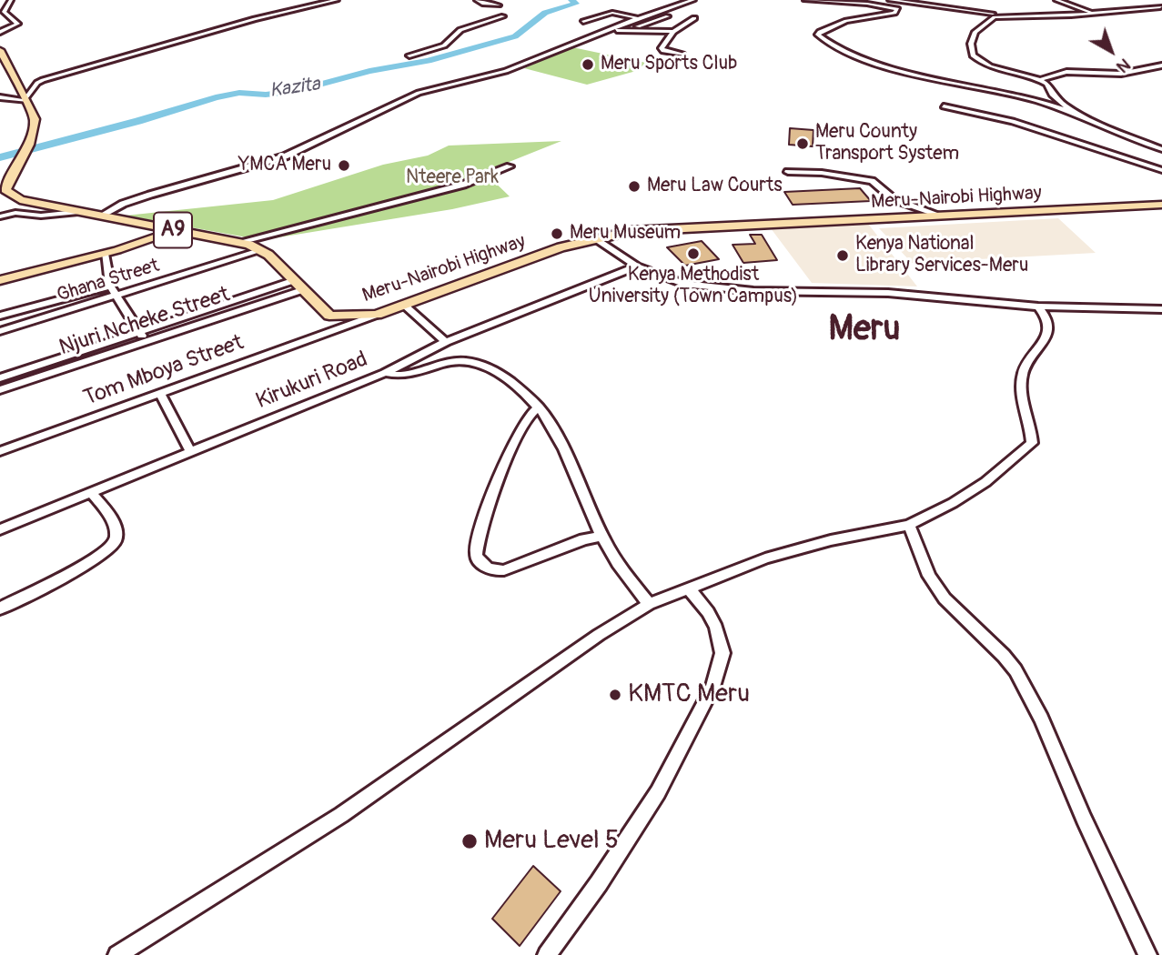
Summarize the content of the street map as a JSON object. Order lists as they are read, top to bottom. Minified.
{"streets":{"highway":["Meru-Nairobi Highway","A9"],"street":["Ghana Street","Njuri Ncheke Street","Tom Mboya Street","Kirukuri Road"]},"crossings":[["Meru-Nairobi Highway","A9"],["Meru-Nairobi Highway","Tom Mboya Street"],["A9","Ghana Street"],["A9","Njuri Ncheke Street"]],"districts":["Meru"],"water":["Kazita"],"parks":["Nteere Park"],"places":["Meru Sports Club","Meru County Transport System","YMCA Meru","Meru Law Courts","Meru Museum","Kenya Methodist University (Town Campus)","Kenya National Library Services-Meru","KMTC Meru","Meru Level 5"],"north":"bottom right"}
